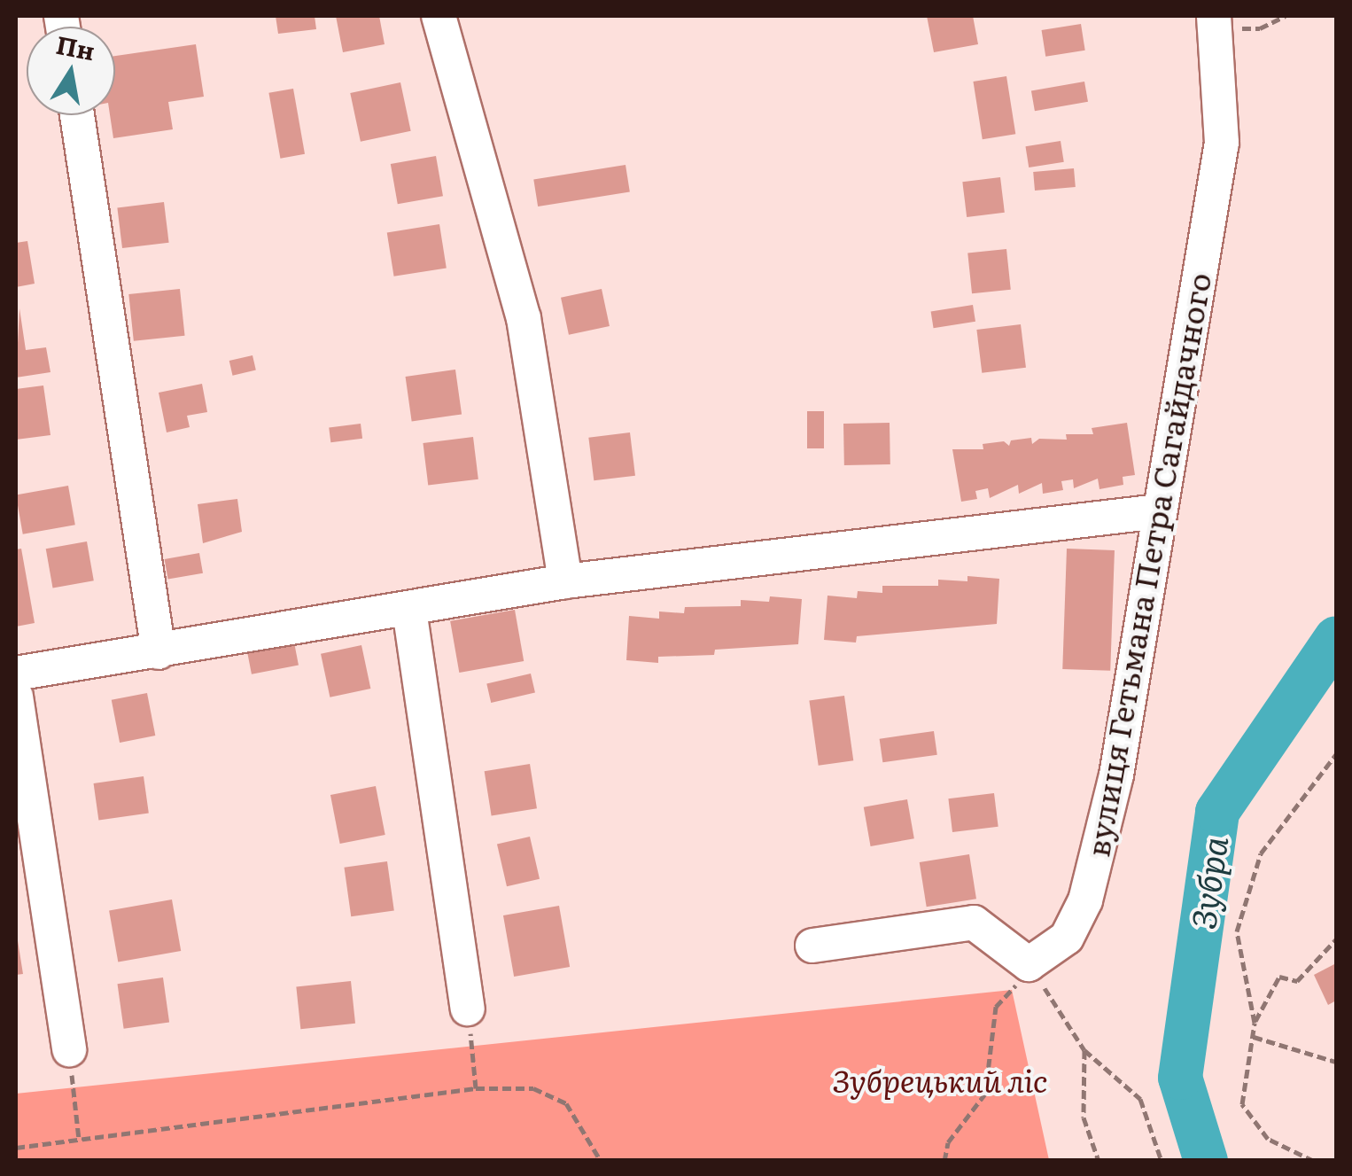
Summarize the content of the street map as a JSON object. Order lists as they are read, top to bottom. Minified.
{"streets":{"street":["вулиця Гетьмана Петра Сагайдачного"]},"water":["Зубра"],"parks":["Зубрецький ліс"],"north":"top"}
